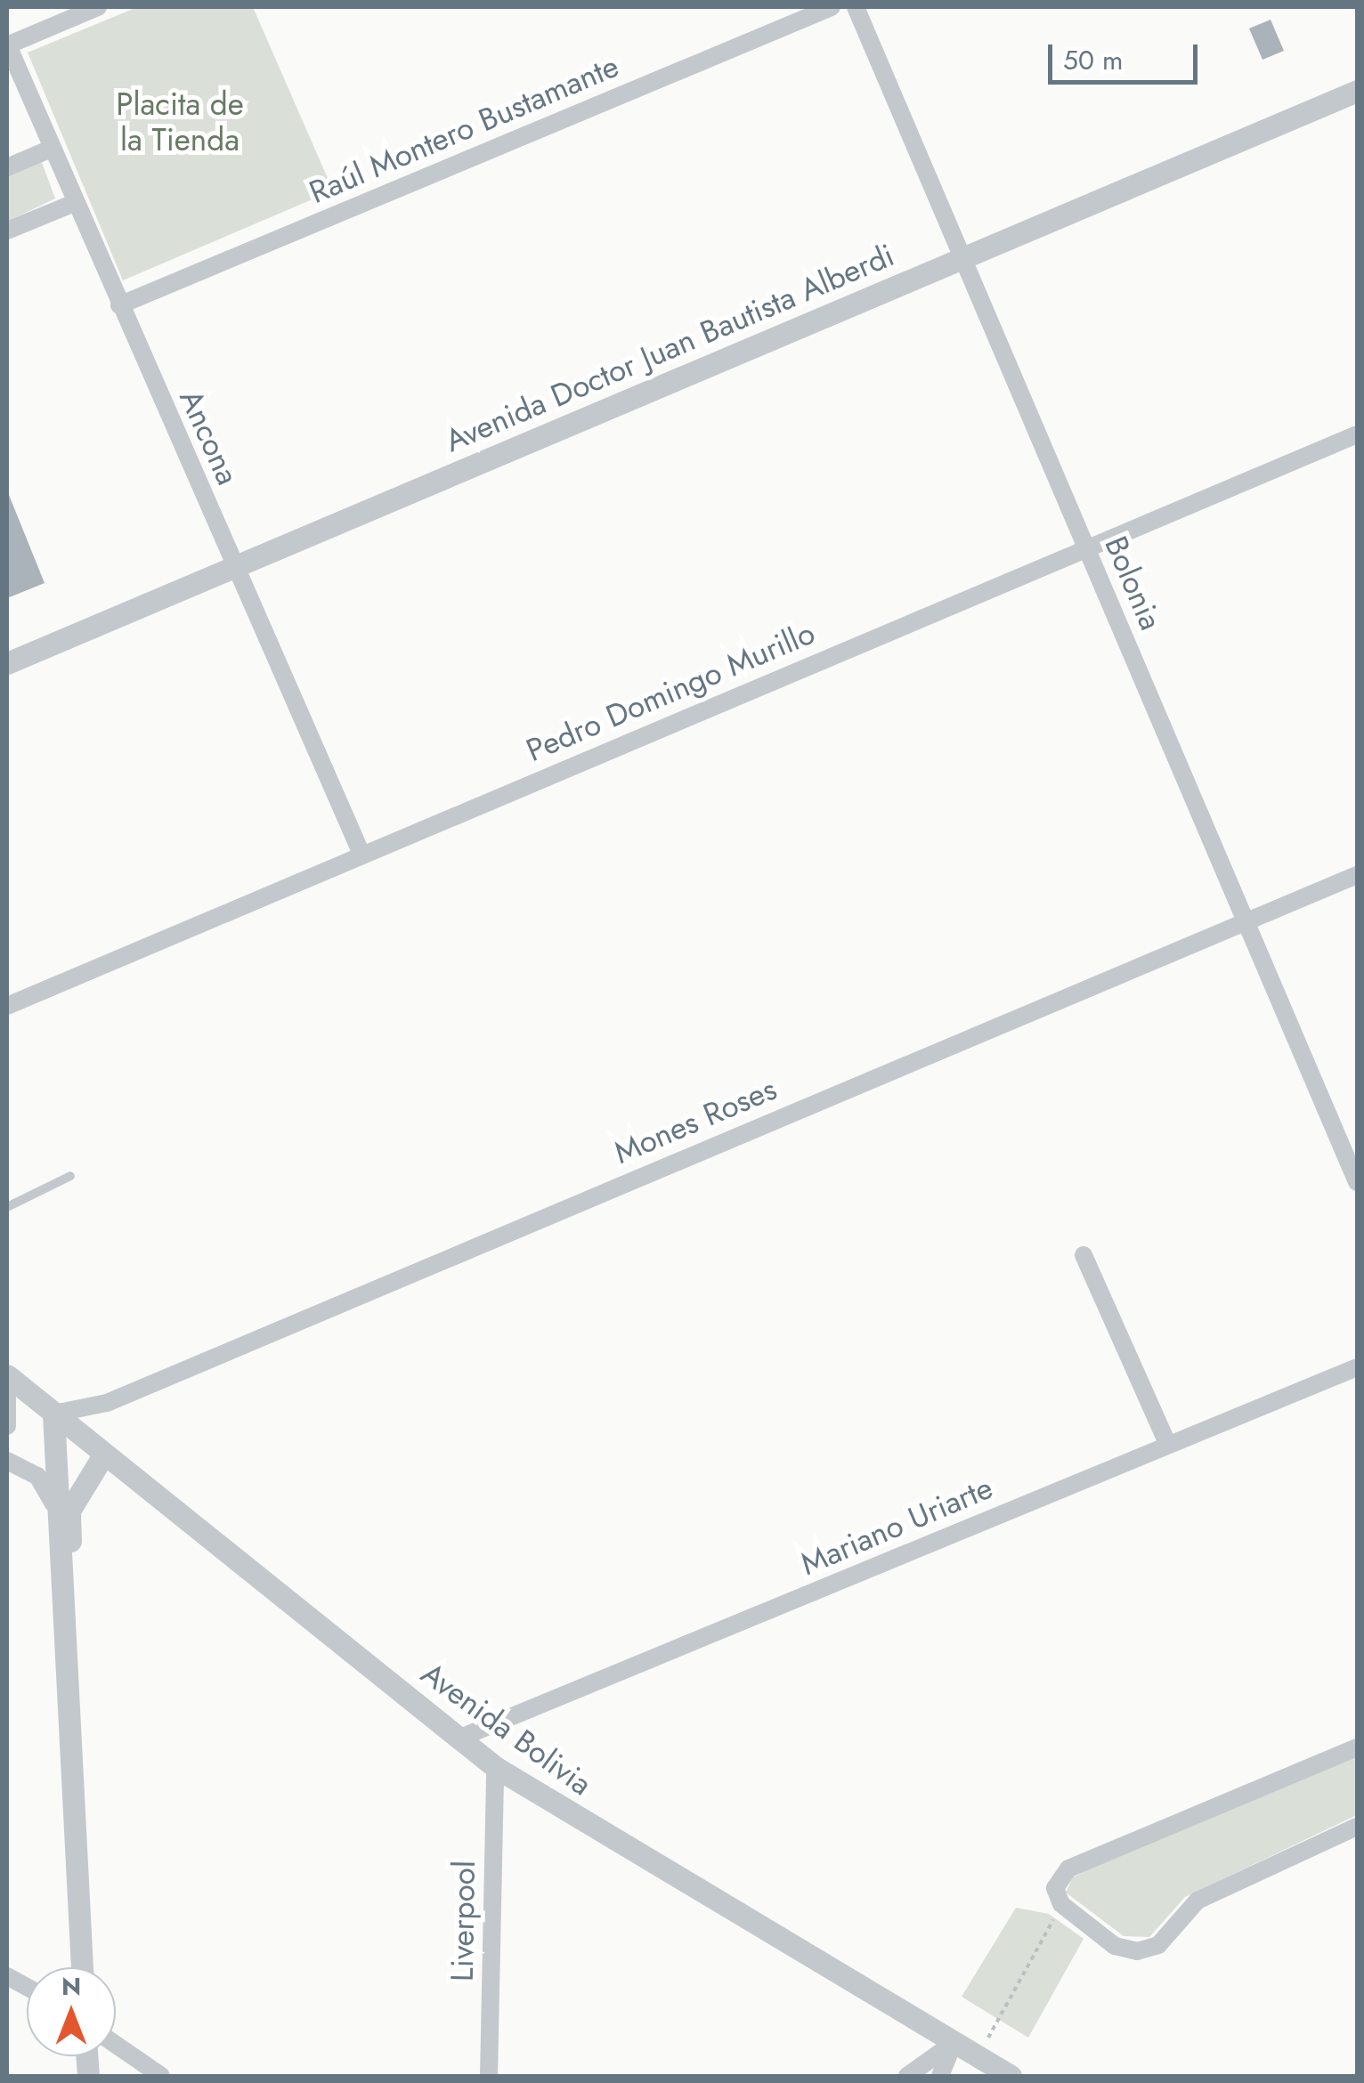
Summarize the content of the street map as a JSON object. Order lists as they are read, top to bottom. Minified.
{"streets":{"street":["Raúl Montero Bustamante","Avenida Doctor Juan Bautista Alberdi","Ancona","Bolonia","Pedro Domingo Murillo","Mones Roses","Mariano Uriarte","Avenida Bolivia","Liverpool"]},"crossings":[["Raúl Montero Bustamante","Ancona"],["Avenida Doctor Juan Bautista Alberdi","Ancona"],["Avenida Doctor Juan Bautista Alberdi","Bolonia"],["Ancona","Pedro Domingo Murillo"],["Bolonia","Pedro Domingo Murillo"],["Bolonia","Mones Roses"],["Mones Roses","Avenida Bolivia"],["Mariano Uriarte","Avenida Bolivia"],["Avenida Bolivia","Liverpool"]],"parks":["Placita de la Tienda"],"scale_bar":"50 m","north":"top"}
